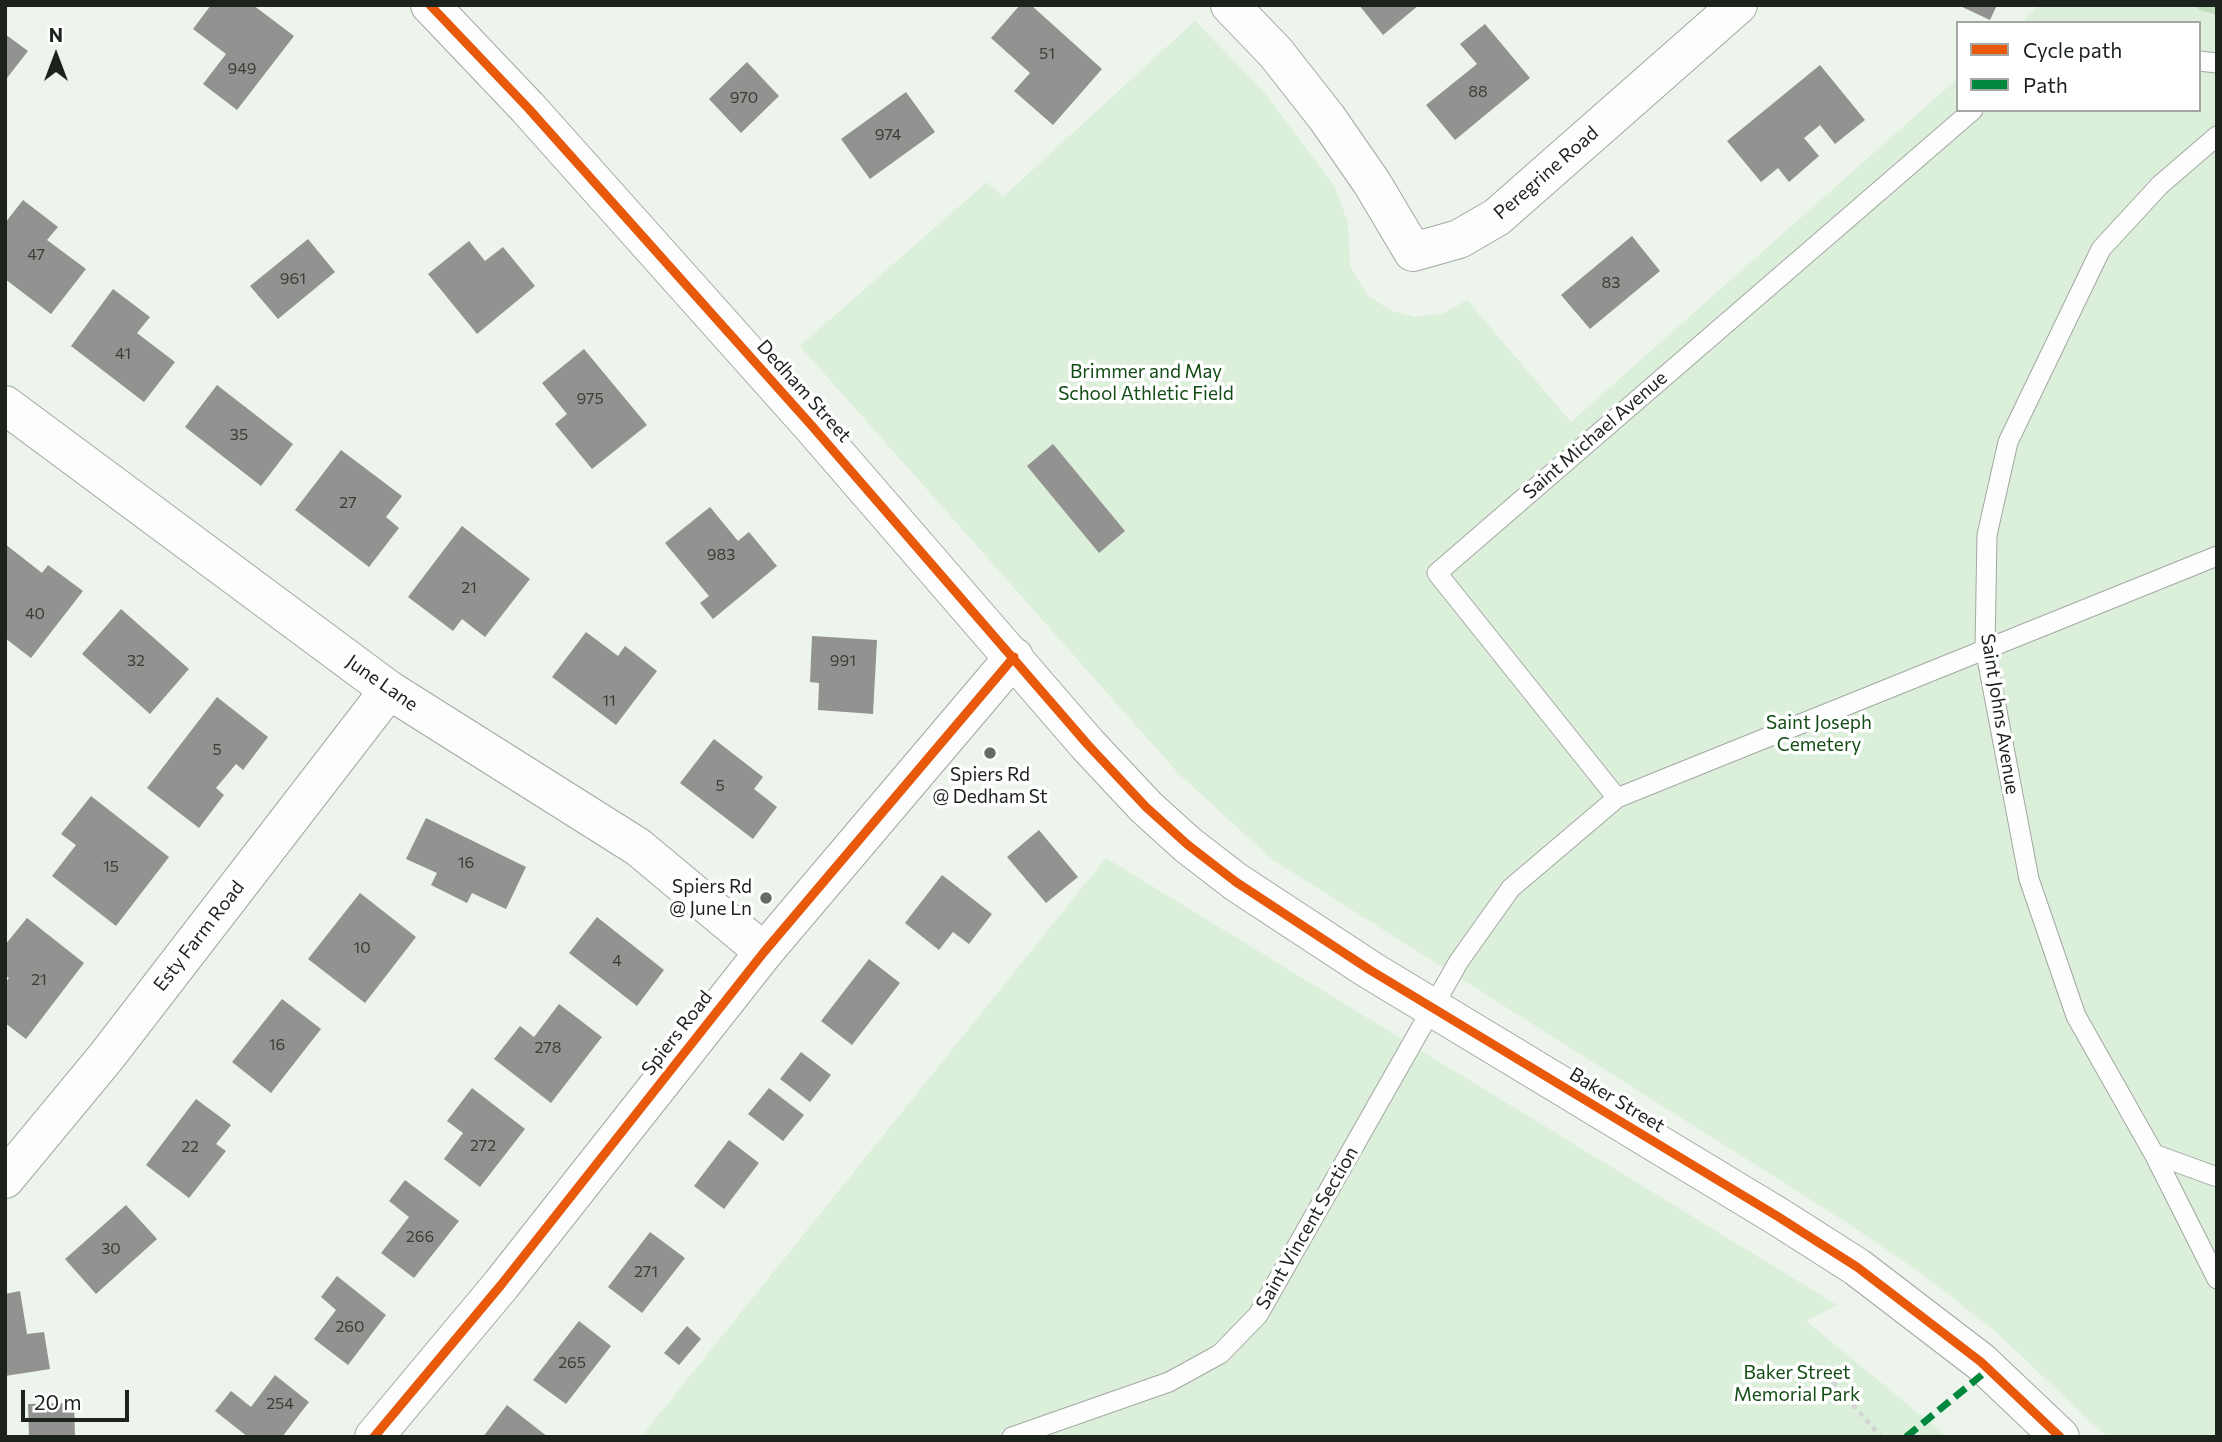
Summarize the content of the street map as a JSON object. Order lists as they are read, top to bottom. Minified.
{"streets":{"street":["Peregrine Road","Dedham Street","June Lane","Esty Farm Road","Spiers Road","Baker Street"],"lane":["Saint Michael Avenue","Saint Johns Avenue","Saint Vincent Section"]},"crossings":[["Dedham Street","Spiers Road"],["Dedham Street","Baker Street"],["June Lane","Esty Farm Road"],["June Lane","Spiers Road"],["Baker Street","Saint Vincent Section"]],"parks":["Brimmer and May School Athletic Field","Saint Joseph Cemetery","Baker Street Memorial Park"],"places":["Spiers Rd @ Dedham St","Spiers Rd @ June Ln"],"house_numbers":["51","949","88","970","974","47","961","83","41","975","35","27","983","21","40","32","991","11","5","5","16","15","10","4","21","16","278","272","22","266","30","271","260","265","254"],"legend":["Cycle path","Path"],"scale_bar":"20 m","north":"top"}
